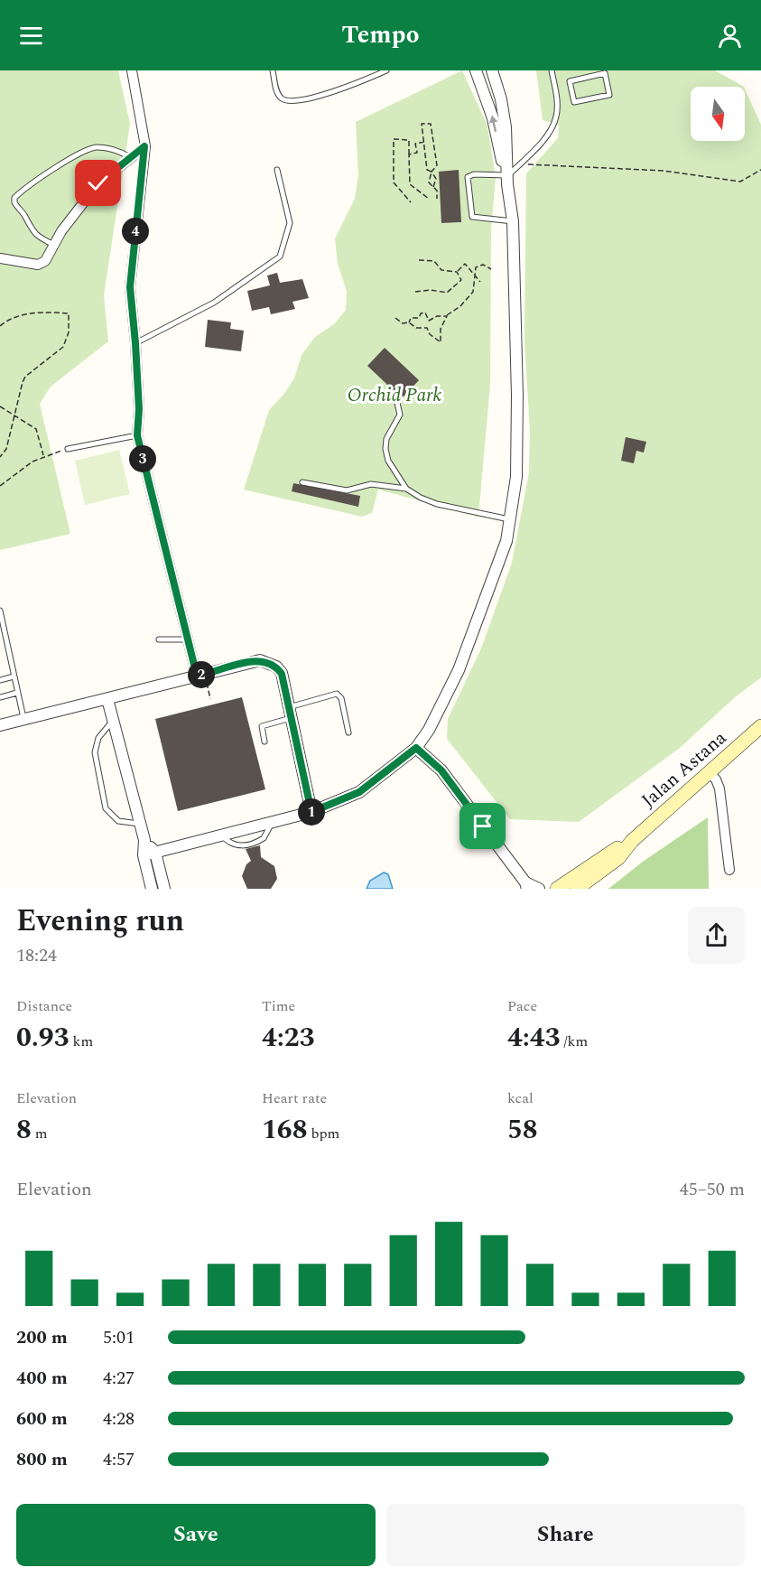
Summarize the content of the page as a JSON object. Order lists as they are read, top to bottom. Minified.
{"streets":{"main road":["Jalan Astana"]},"parks":["Orchid Park"],"north":"bottom","page":{"header":"Tempo","pins":["4","3","2","1"],"heading":["Evening run","18:24"],"stats":[["Distance","0.93 km"],["Time","4:23"],["Pace","4:43 /km"],["Elevation","8 m"],["Heart rate","168 bpm"],["kcal","58"]],"chart":["Elevation","45–50 m"],"list":[{"name":"200 m","note":"5:01"},{"name":"400 m","note":"4:27"},{"name":"600 m","note":"4:28"},{"name":"800 m","note":"4:57"}],"buttons":["Save","Share"]}}
